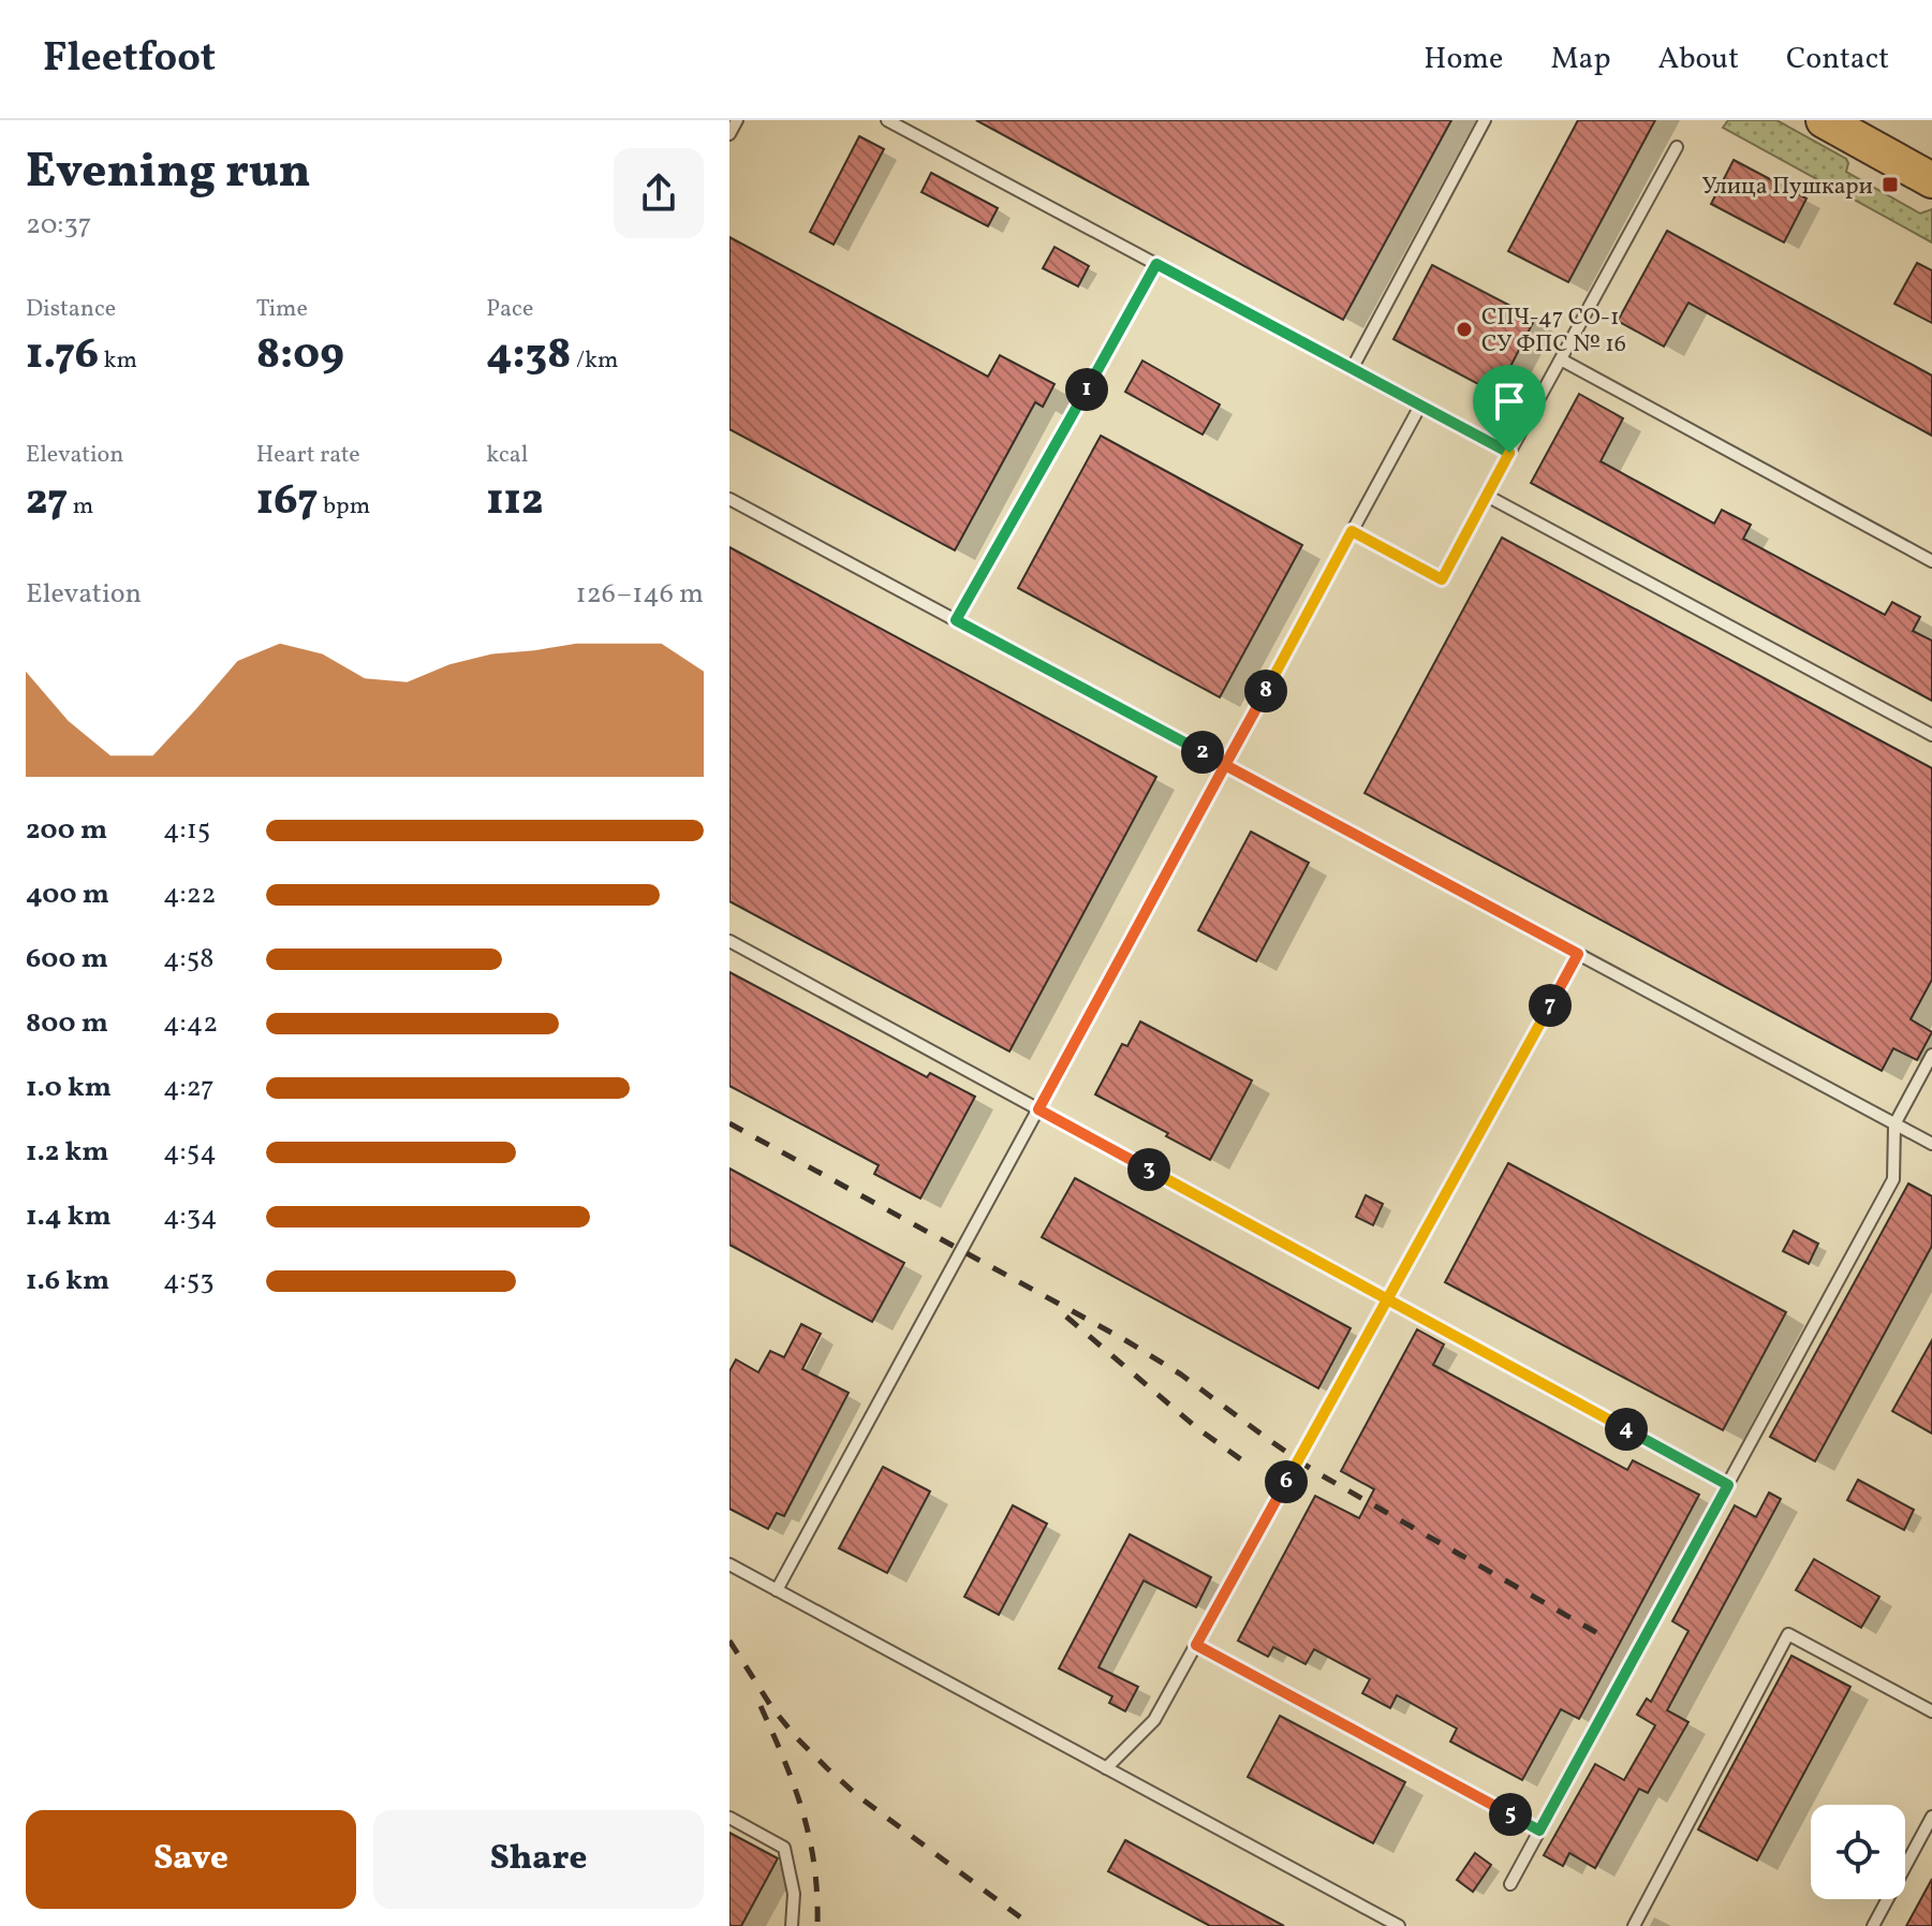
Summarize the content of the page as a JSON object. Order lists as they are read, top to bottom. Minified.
{"places":{"transit":["Улица Пушкари"],"other":["СПЧ-47 СО-1 СУ ФПС № 16"]},"page":{"header":"Fleetfoot","nav":["Home","Map","About","Contact"],"heading":["Evening run","20:37"],"stats":[["Distance","1.76 km"],["Time","8:09"],["Pace","4:38 /km"],["Elevation","27 m"],["Heart rate","167 bpm"],["kcal","112"]],"pins":["1","8","2","7","3","4","6","5"],"chart":["Elevation","126–146 m"],"list":[{"name":"200 m","note":"4:15"},{"name":"400 m","note":"4:22"},{"name":"600 m","note":"4:58"},{"name":"800 m","note":"4:42"},{"name":"1.0 km","note":"4:27"},{"name":"1.2 km","note":"4:54"},{"name":"1.4 km","note":"4:34"},{"name":"1.6 km","note":"4:53"}],"buttons":["Save","Share"]}}
